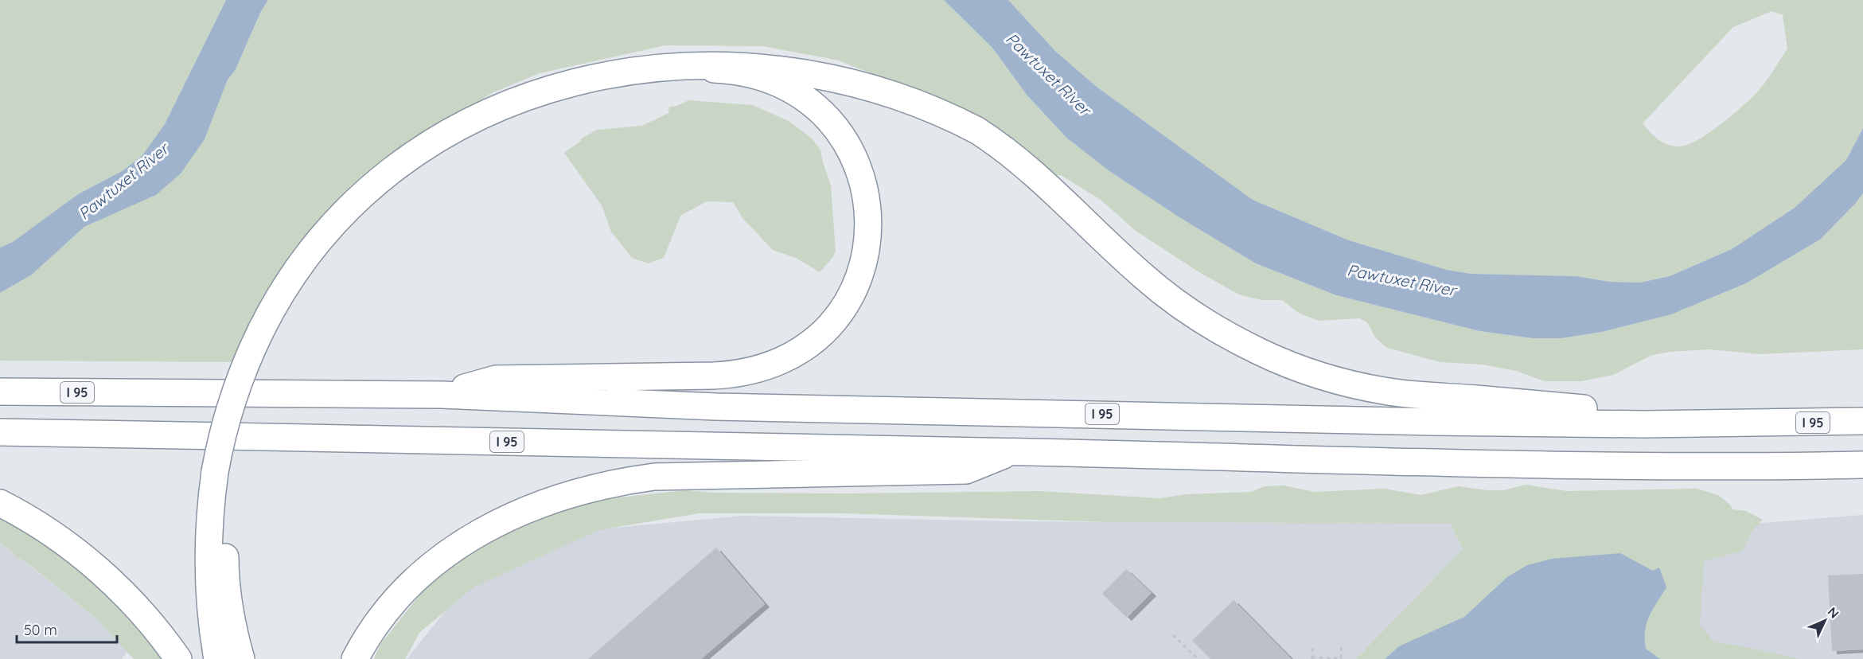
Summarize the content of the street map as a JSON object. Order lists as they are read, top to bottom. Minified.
{"streets":{"highway":["I 95"]},"water":["Pawtuxet River"],"scale_bar":"50 m","north":"top right"}
